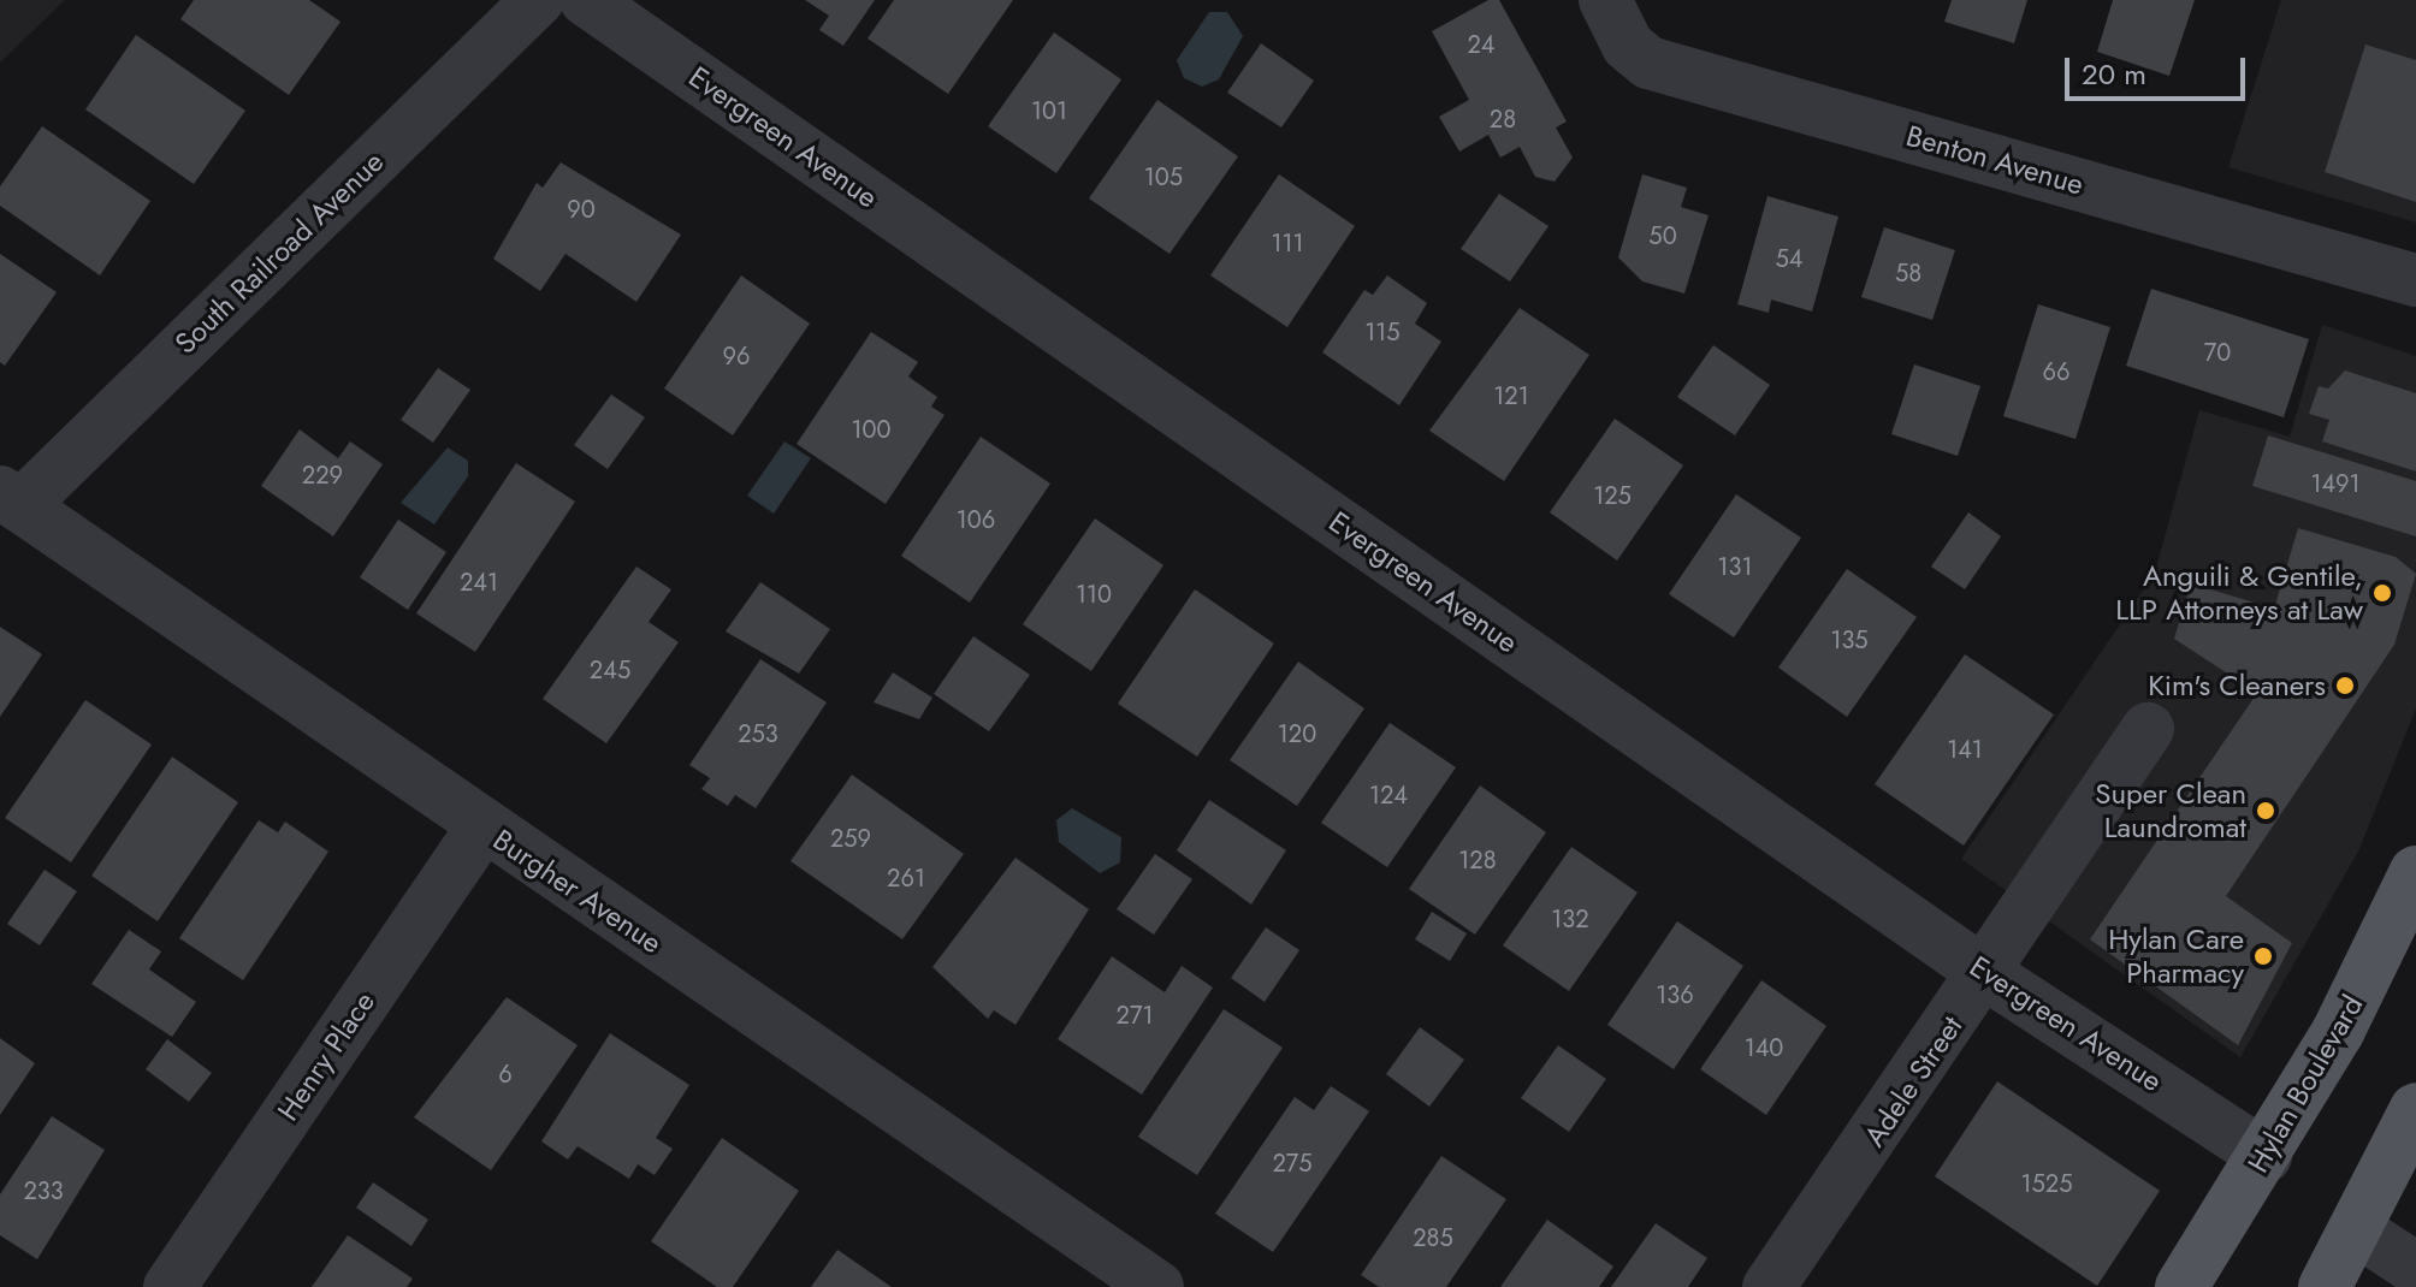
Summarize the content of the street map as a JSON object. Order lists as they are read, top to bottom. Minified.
{"streets":{"main road":["Hylan Boulevard"],"street":["Evergreen Avenue","Benton Avenue","South Railroad Avenue","Burgher Avenue","Henry Place","Adele Street"]},"crossings":[["Evergreen Avenue","Adele Street"],["Evergreen Avenue","Hylan Boulevard"],["South Railroad Avenue","Burgher Avenue"],["Burgher Avenue","Henry Place"]],"places":["Anguili & Gentile, LLP Attorneys at Law","Kim's Cleaners","Super Clean Laundromat","Hylan Care Pharmacy"],"house_numbers":["24","101","28","105","90","50","111","54","58","115","70","96","66","121","100","229","1491","125","106","131","241","110","135","245","253","120","141","124","259","128","261","132","136","271","140","6","275","1525","233","285"],"scale_bar":"20 m"}
